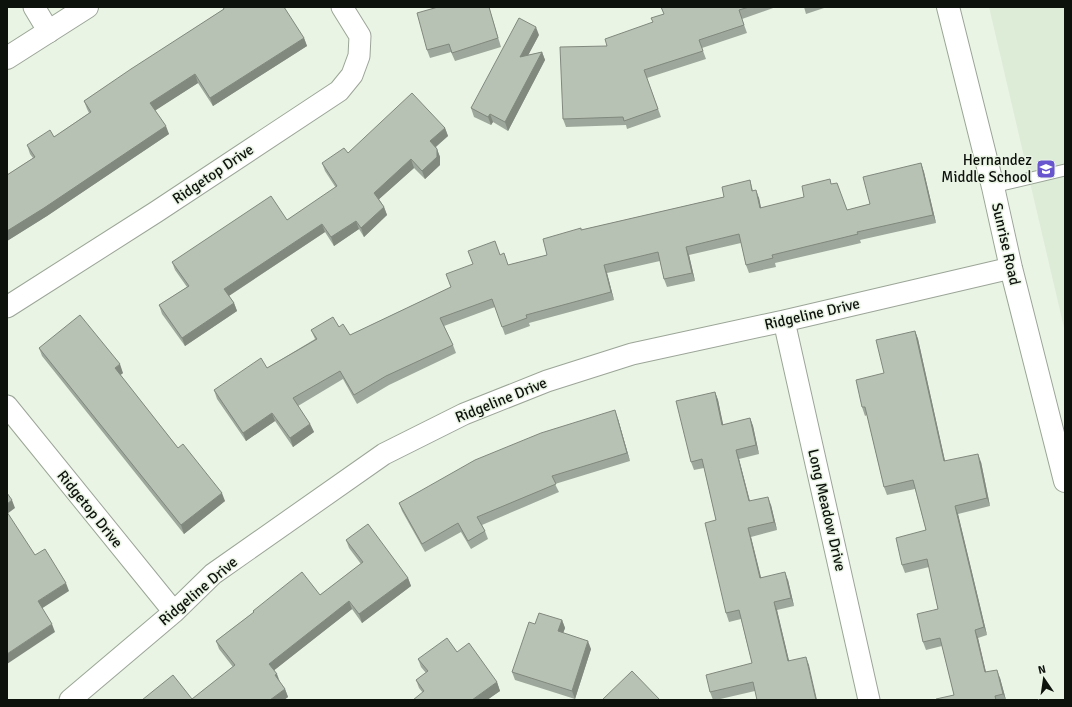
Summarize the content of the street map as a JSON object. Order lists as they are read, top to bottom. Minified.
{"streets":{"main road":["Sunrise Road"],"street":["Ridgetop Drive","Ridgeline Drive","Long Meadow Drive"]},"crossings":[["Ridgetop Drive","Ridgeline Drive"],["Sunrise Road","Ridgeline Drive"],["Ridgeline Drive","Long Meadow Drive"]],"places":{"school or university":["Hernandez Middle School"]},"north":"top"}
